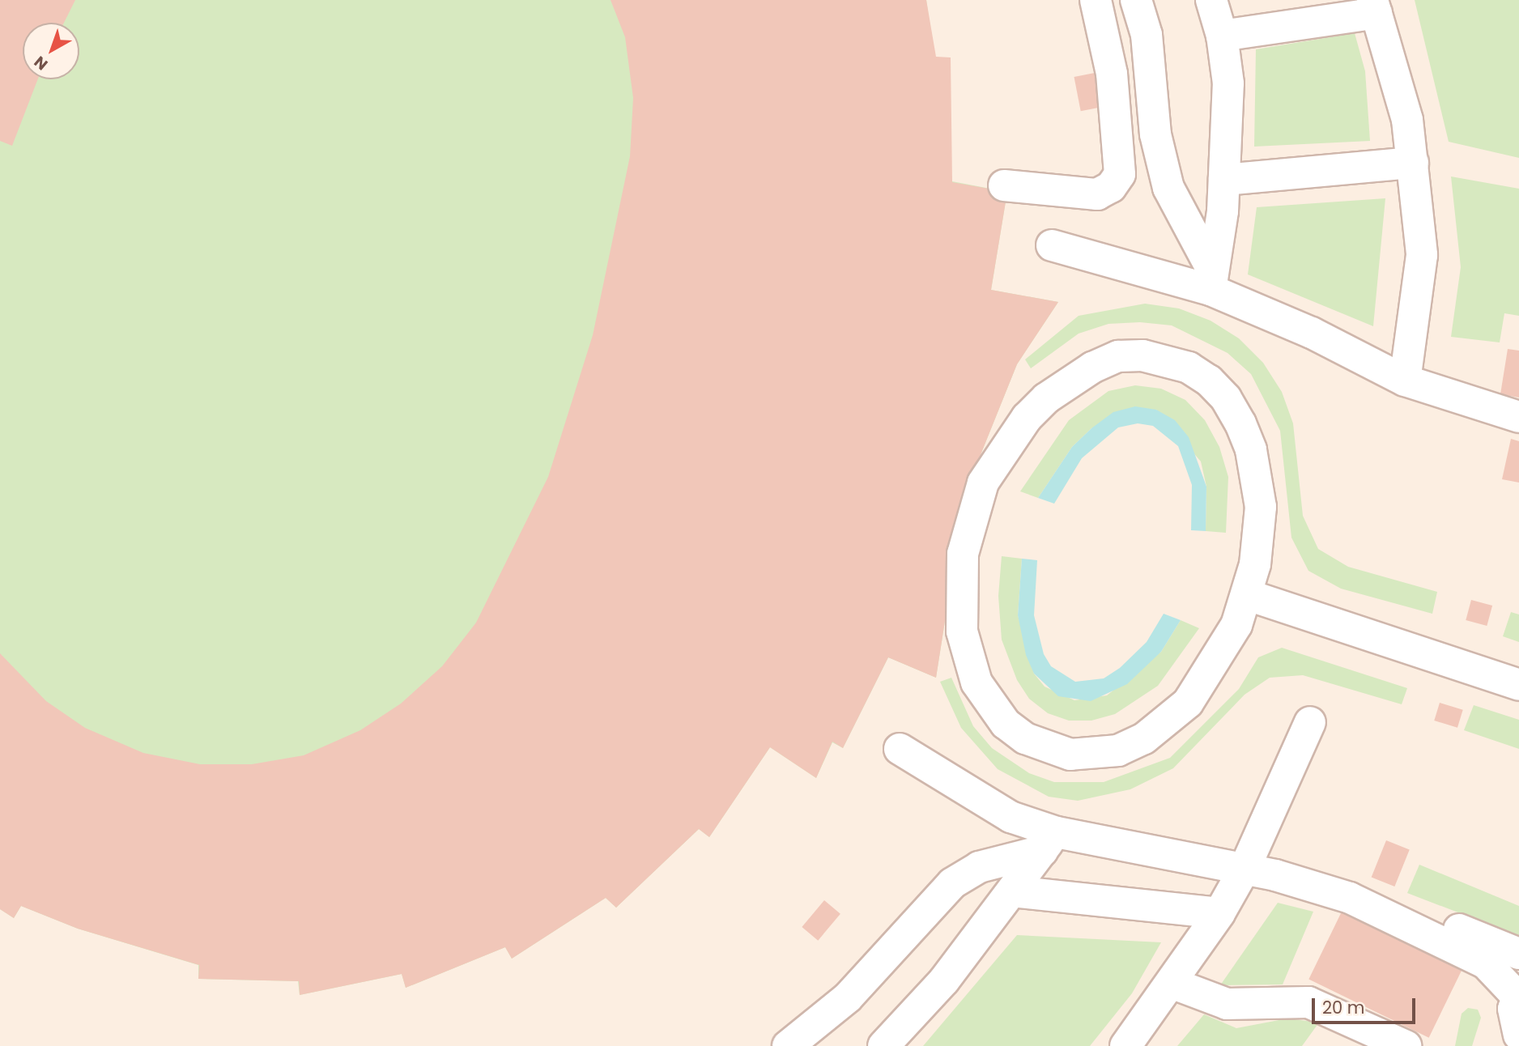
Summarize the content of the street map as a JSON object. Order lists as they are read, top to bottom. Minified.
{"scale_bar":"20 m","north":"bottom left"}
